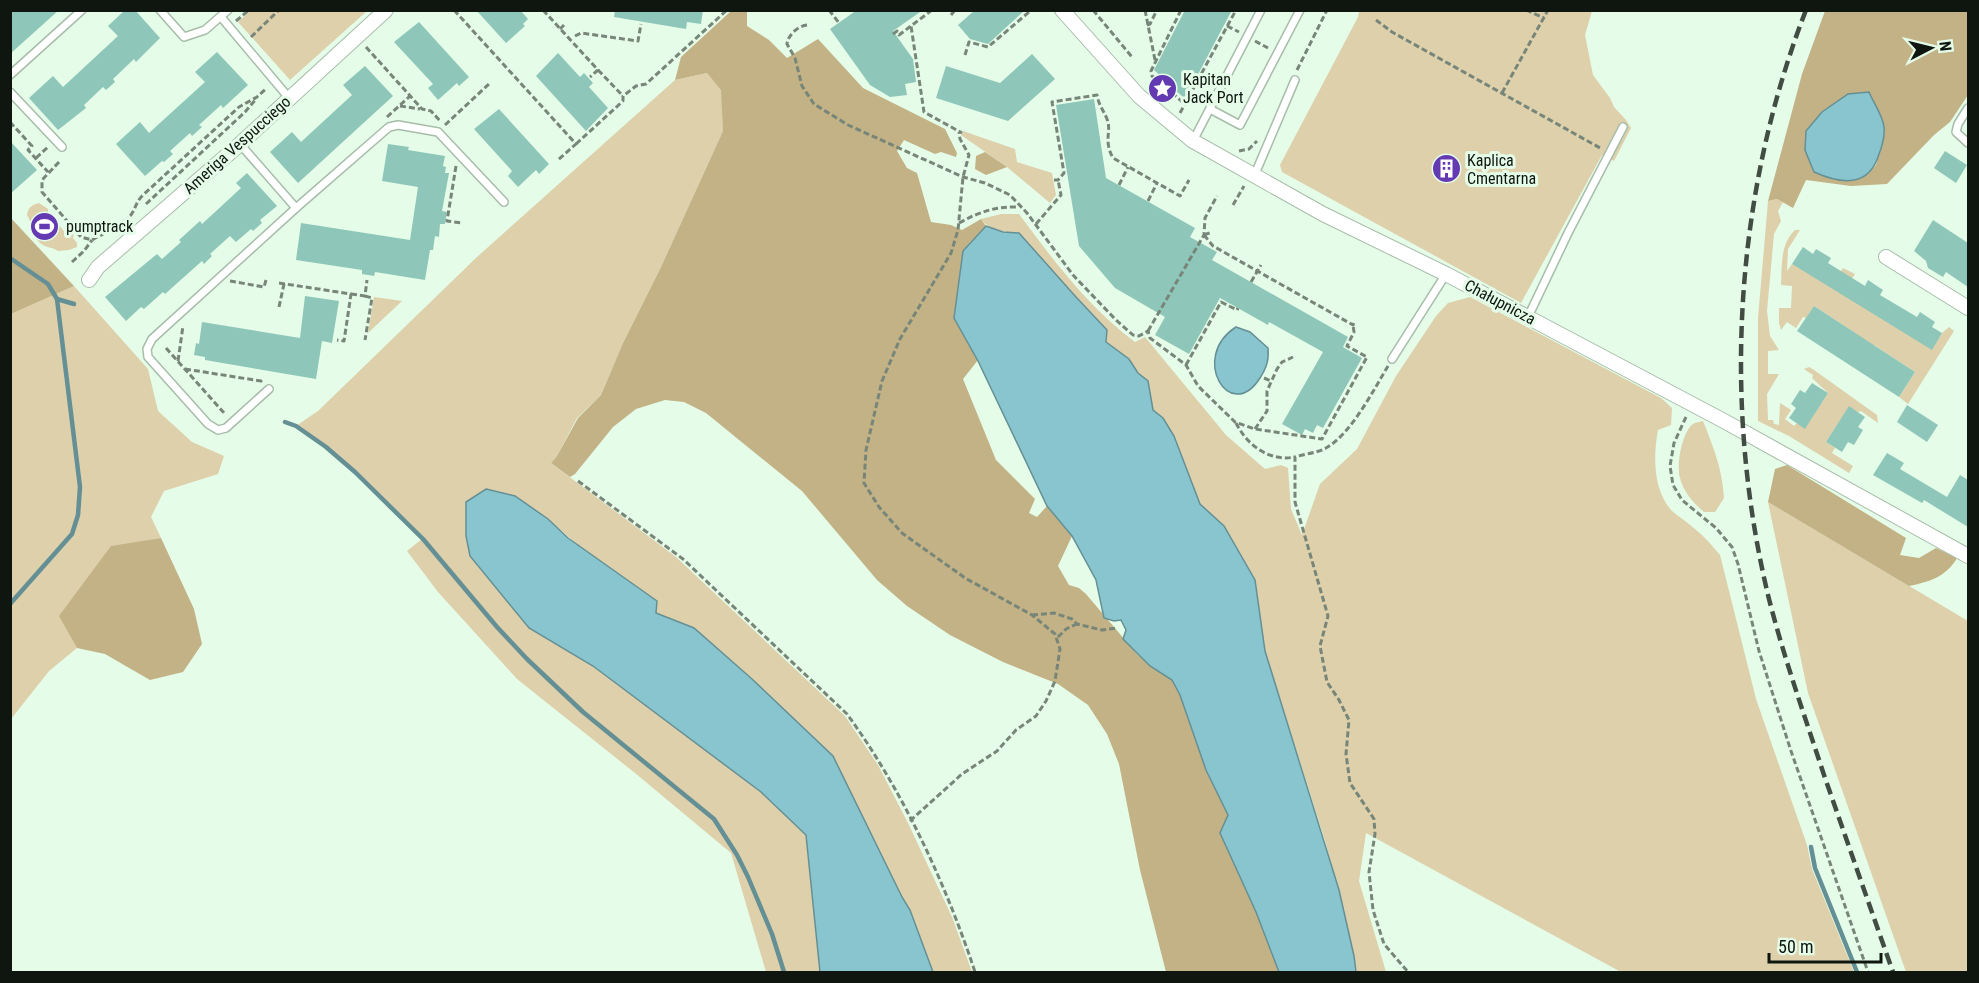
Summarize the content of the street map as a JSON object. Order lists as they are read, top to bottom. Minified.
{"streets":{"street":["Ameriga Vespucciego","Chałupnicza"]},"places":{"place":["Kapitan Jack Port"],"building":["Kaplica Cmentarna"],"sports":["pumptrack"]},"scale_bar":"50 m","north":"right"}
